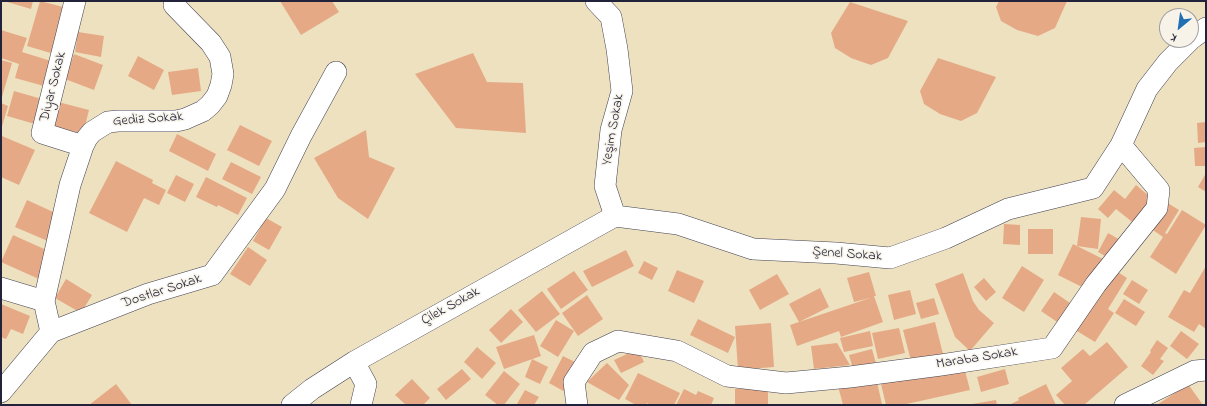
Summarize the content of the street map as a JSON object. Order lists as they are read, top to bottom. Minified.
{"streets":{"street":["Diyar Sokak","Gediz Sokak","Yeşim Sokak","Şenel Sokak","Dostlar Sokak","Çilek Sokak","Maraba Sokak"]},"crossings":[["Diyar Sokak","Gediz Sokak"],["Yeşim Sokak","Şenel Sokak"],["Yeşim Sokak","Çilek Sokak"],["Şenel Sokak","Çilek Sokak"],["Şenel Sokak","Maraba Sokak"]],"north":"bottom left"}
